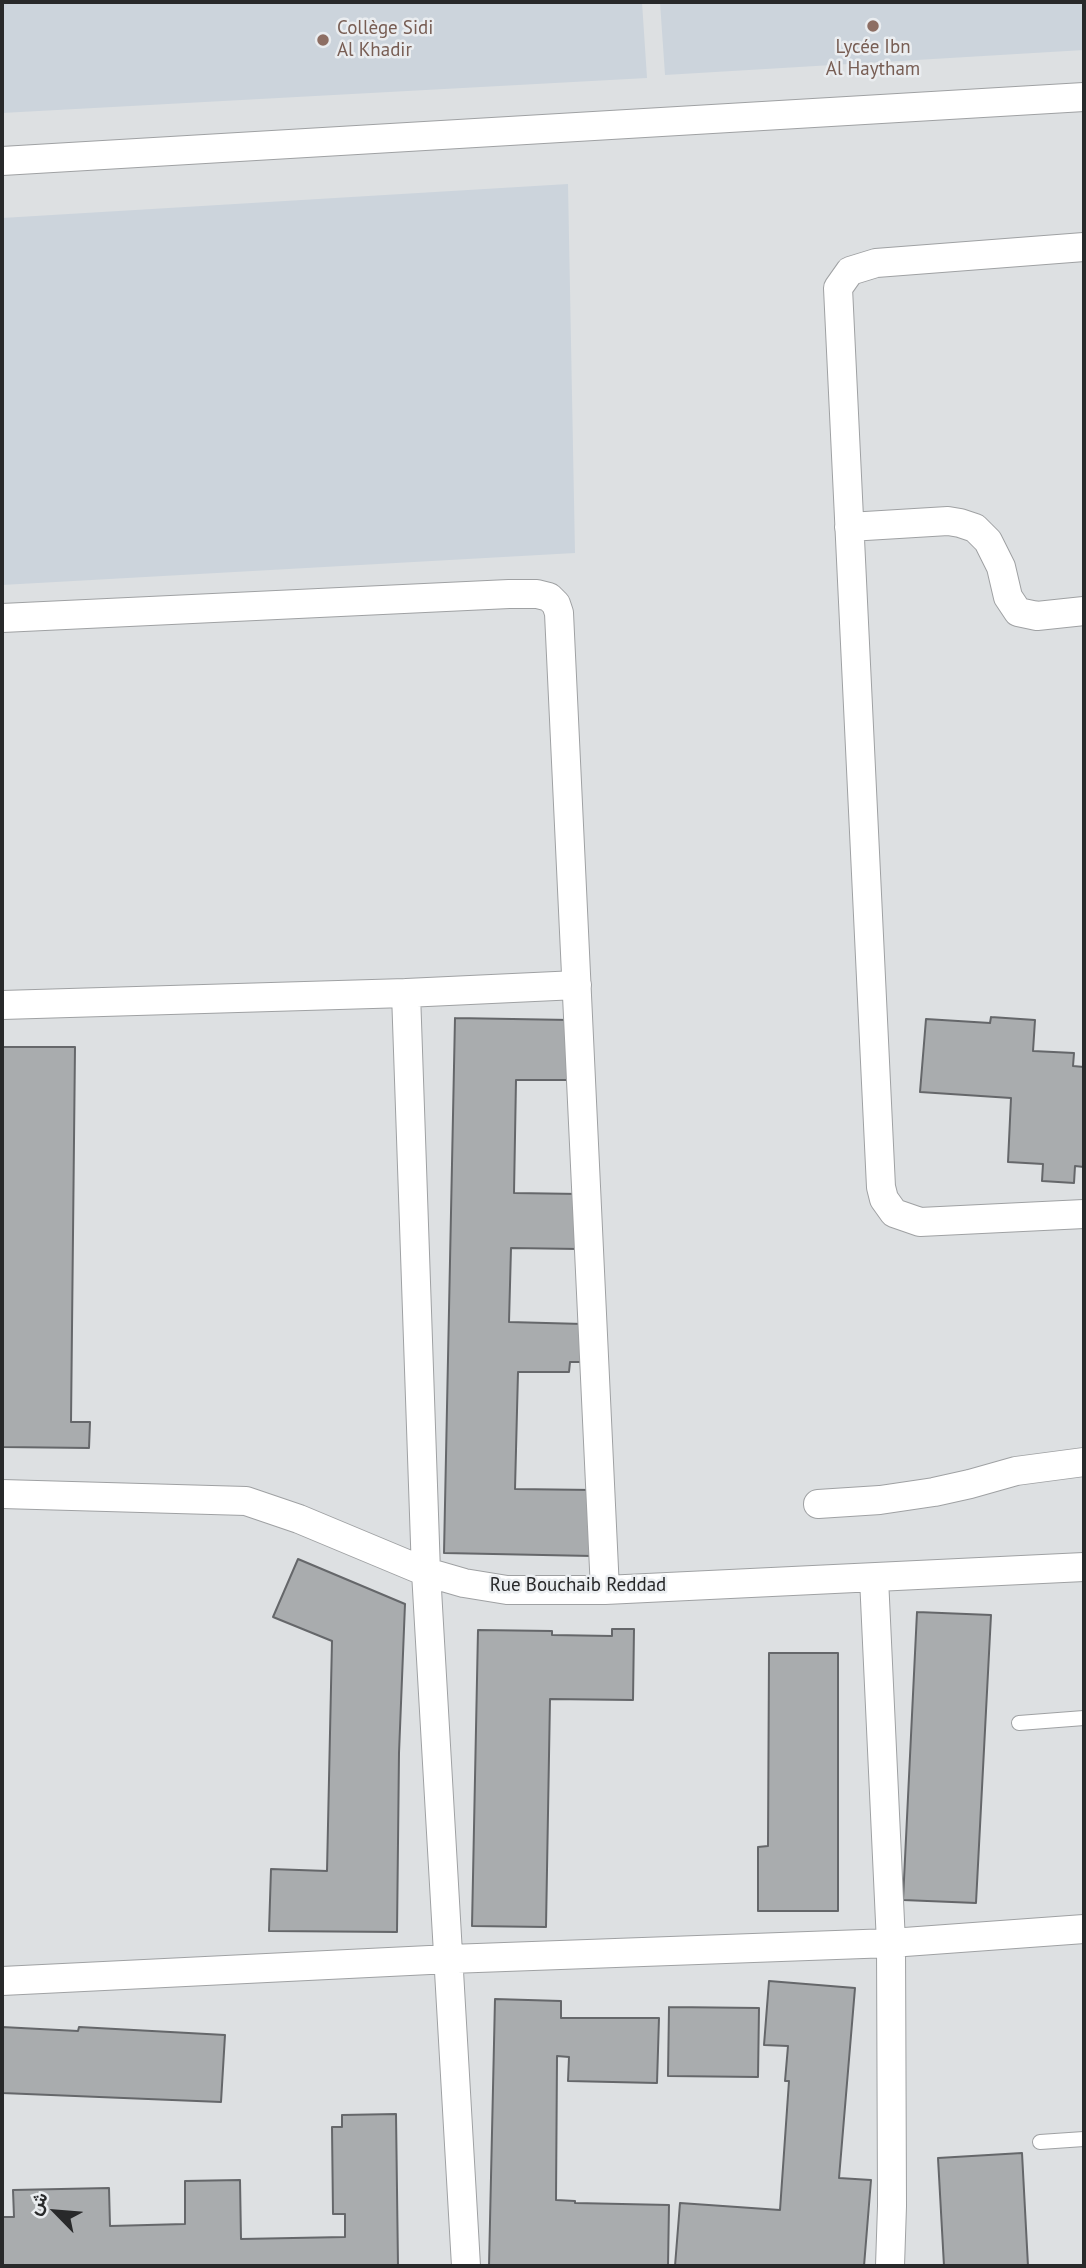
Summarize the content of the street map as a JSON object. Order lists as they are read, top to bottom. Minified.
{"streets":{"street":["Rue Bouchaib Reddad"]},"places":["Lycée Ibn Al Haytham","Collège Sidi Al Khadir"],"north":"top left"}
